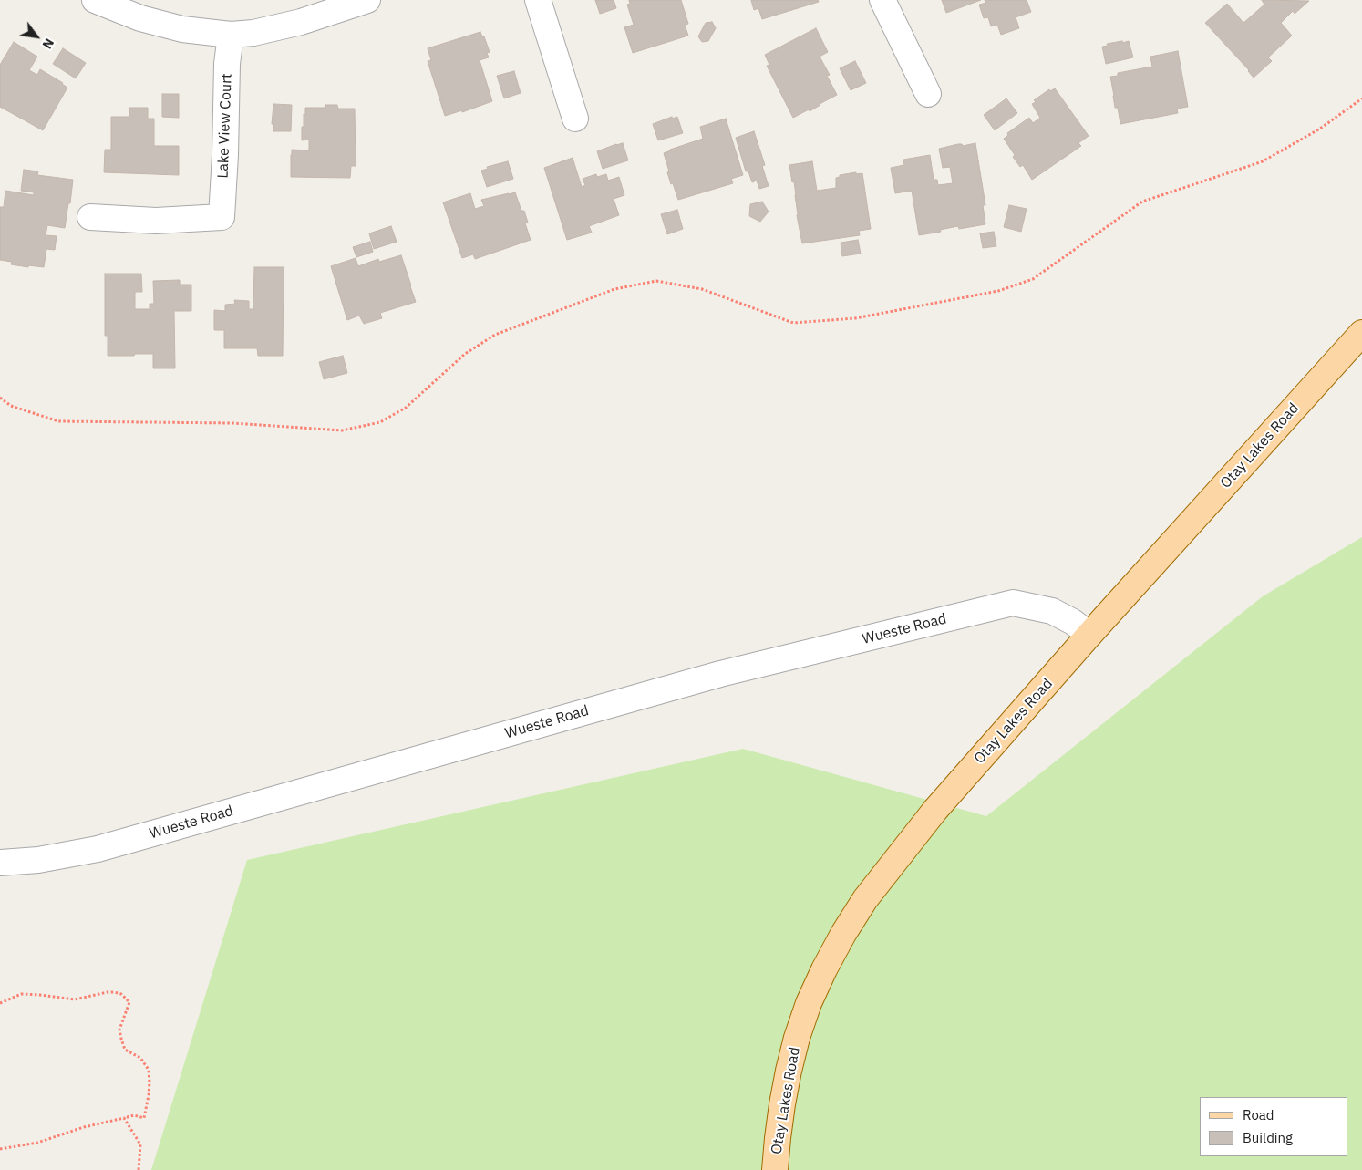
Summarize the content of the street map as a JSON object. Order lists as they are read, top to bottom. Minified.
{"streets":{"main road":["Otay Lakes Road"],"street":["Lake View Court","Wueste Road"]},"crossings":[["Otay Lakes Road","Wueste Road"]],"legend":["Road","Building"],"north":"bottom right"}
